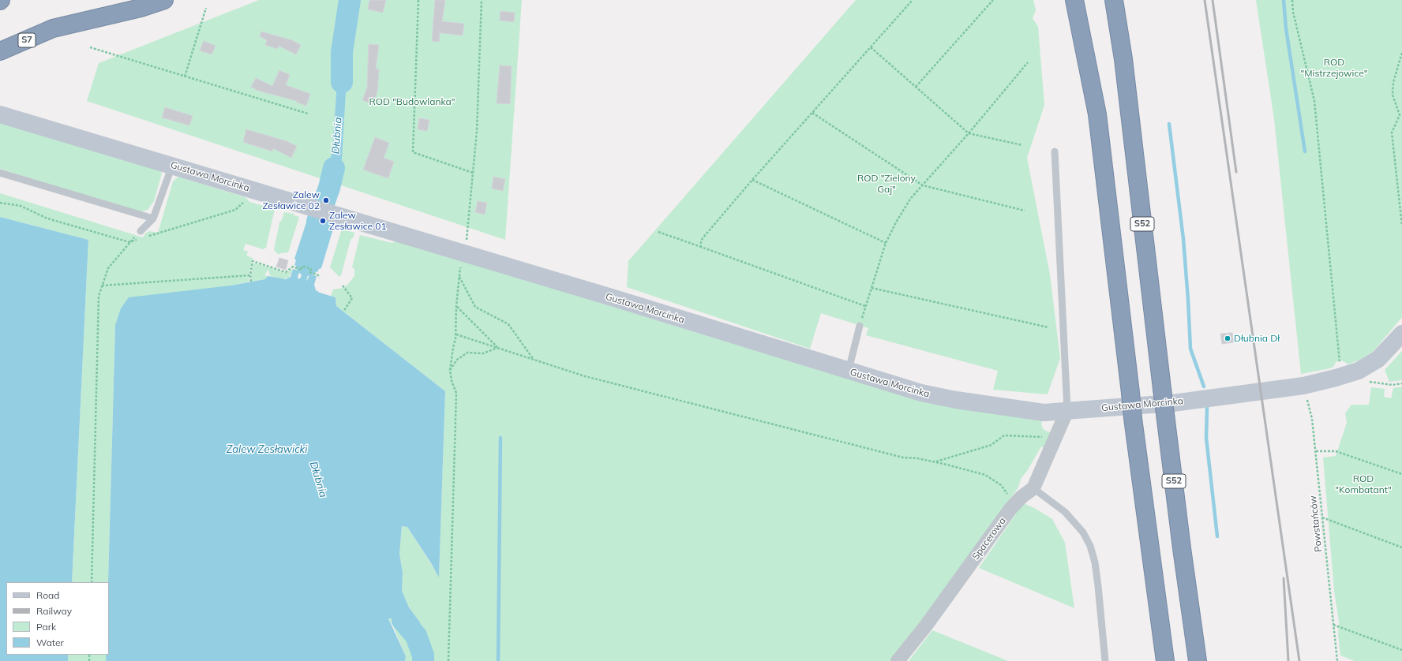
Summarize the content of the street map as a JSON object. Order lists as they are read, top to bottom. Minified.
{"streets":{"highway":["S7","S52"],"street":["Gustawa Morcinka","Spacerowa"],"path":["Powstańców"]},"crossings":[["Gustawa Morcinka","Powstańców"],["Gustawa Morcinka","Spacerowa"]],"water":["Dłubnia","Zalew Zesławicki"],"parks":["ROD \"Mistrzejowice\"","ROD \"Budowlanka\"","ROD \"Zielony Gaj\"","ROD \"Kombatant\""],"places":["Zalew Zesławice 02","Zalew Zesławice 01","Dłubnia Dł"],"legend":["Road","Railway","Park","Water"]}
